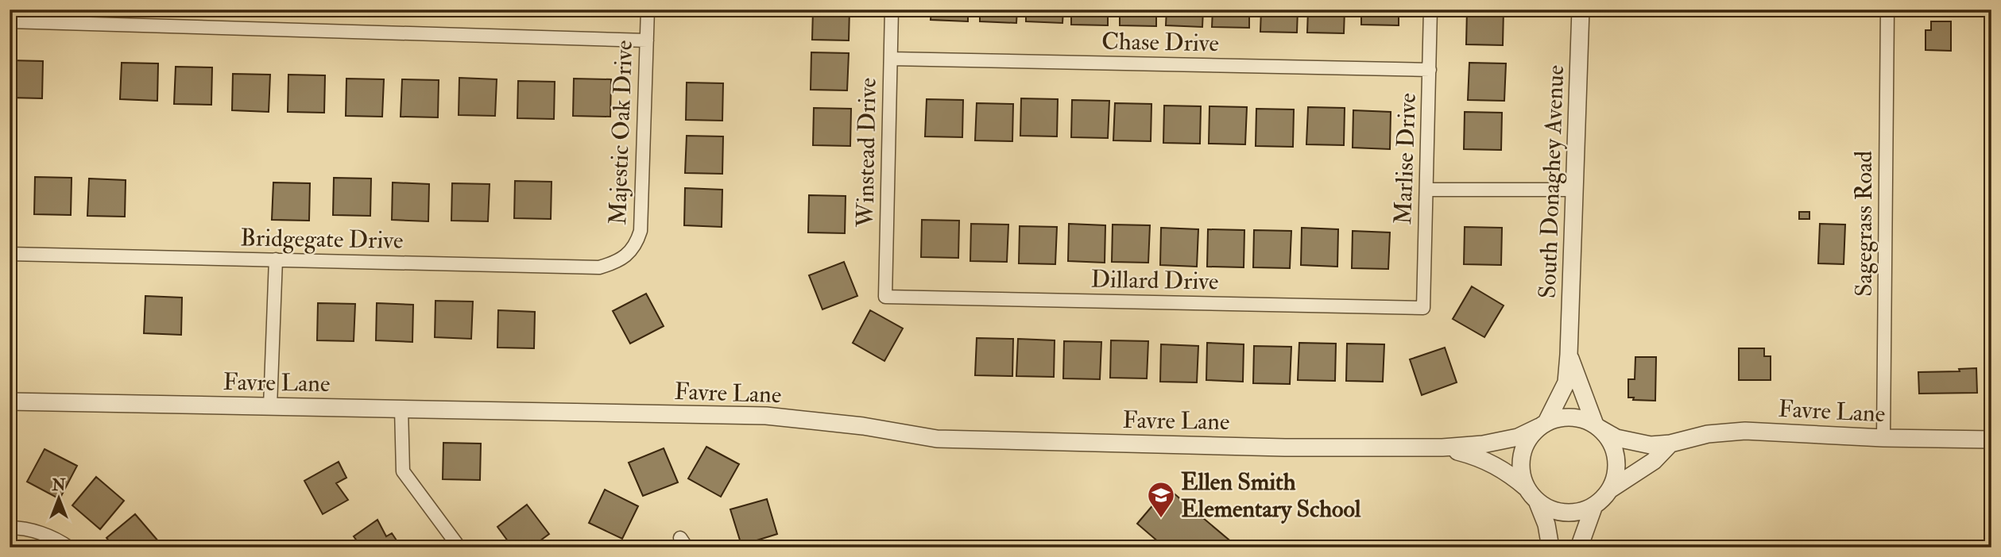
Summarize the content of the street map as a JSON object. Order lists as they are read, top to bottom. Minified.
{"streets":{"street":["Chase Drive","Majestic Oak Drive","Winstead Drive","Marlise Drive","South Donaghey Avenue","Sagegrass Road","Bridgegate Drive","Dillard Drive","Favre Lane"]},"crossings":[["Chase Drive","Winstead Drive"],["Chase Drive","Marlise Drive"],["Majestic Oak Drive","Bridgegate Drive"],["Winstead Drive","Dillard Drive"],["Marlise Drive","Dillard Drive"],["South Donaghey Avenue","Favre Lane"],["Sagegrass Road","Favre Lane"]],"places":{"school or university":["Ellen Smith Elementary School"]},"north":"top"}
